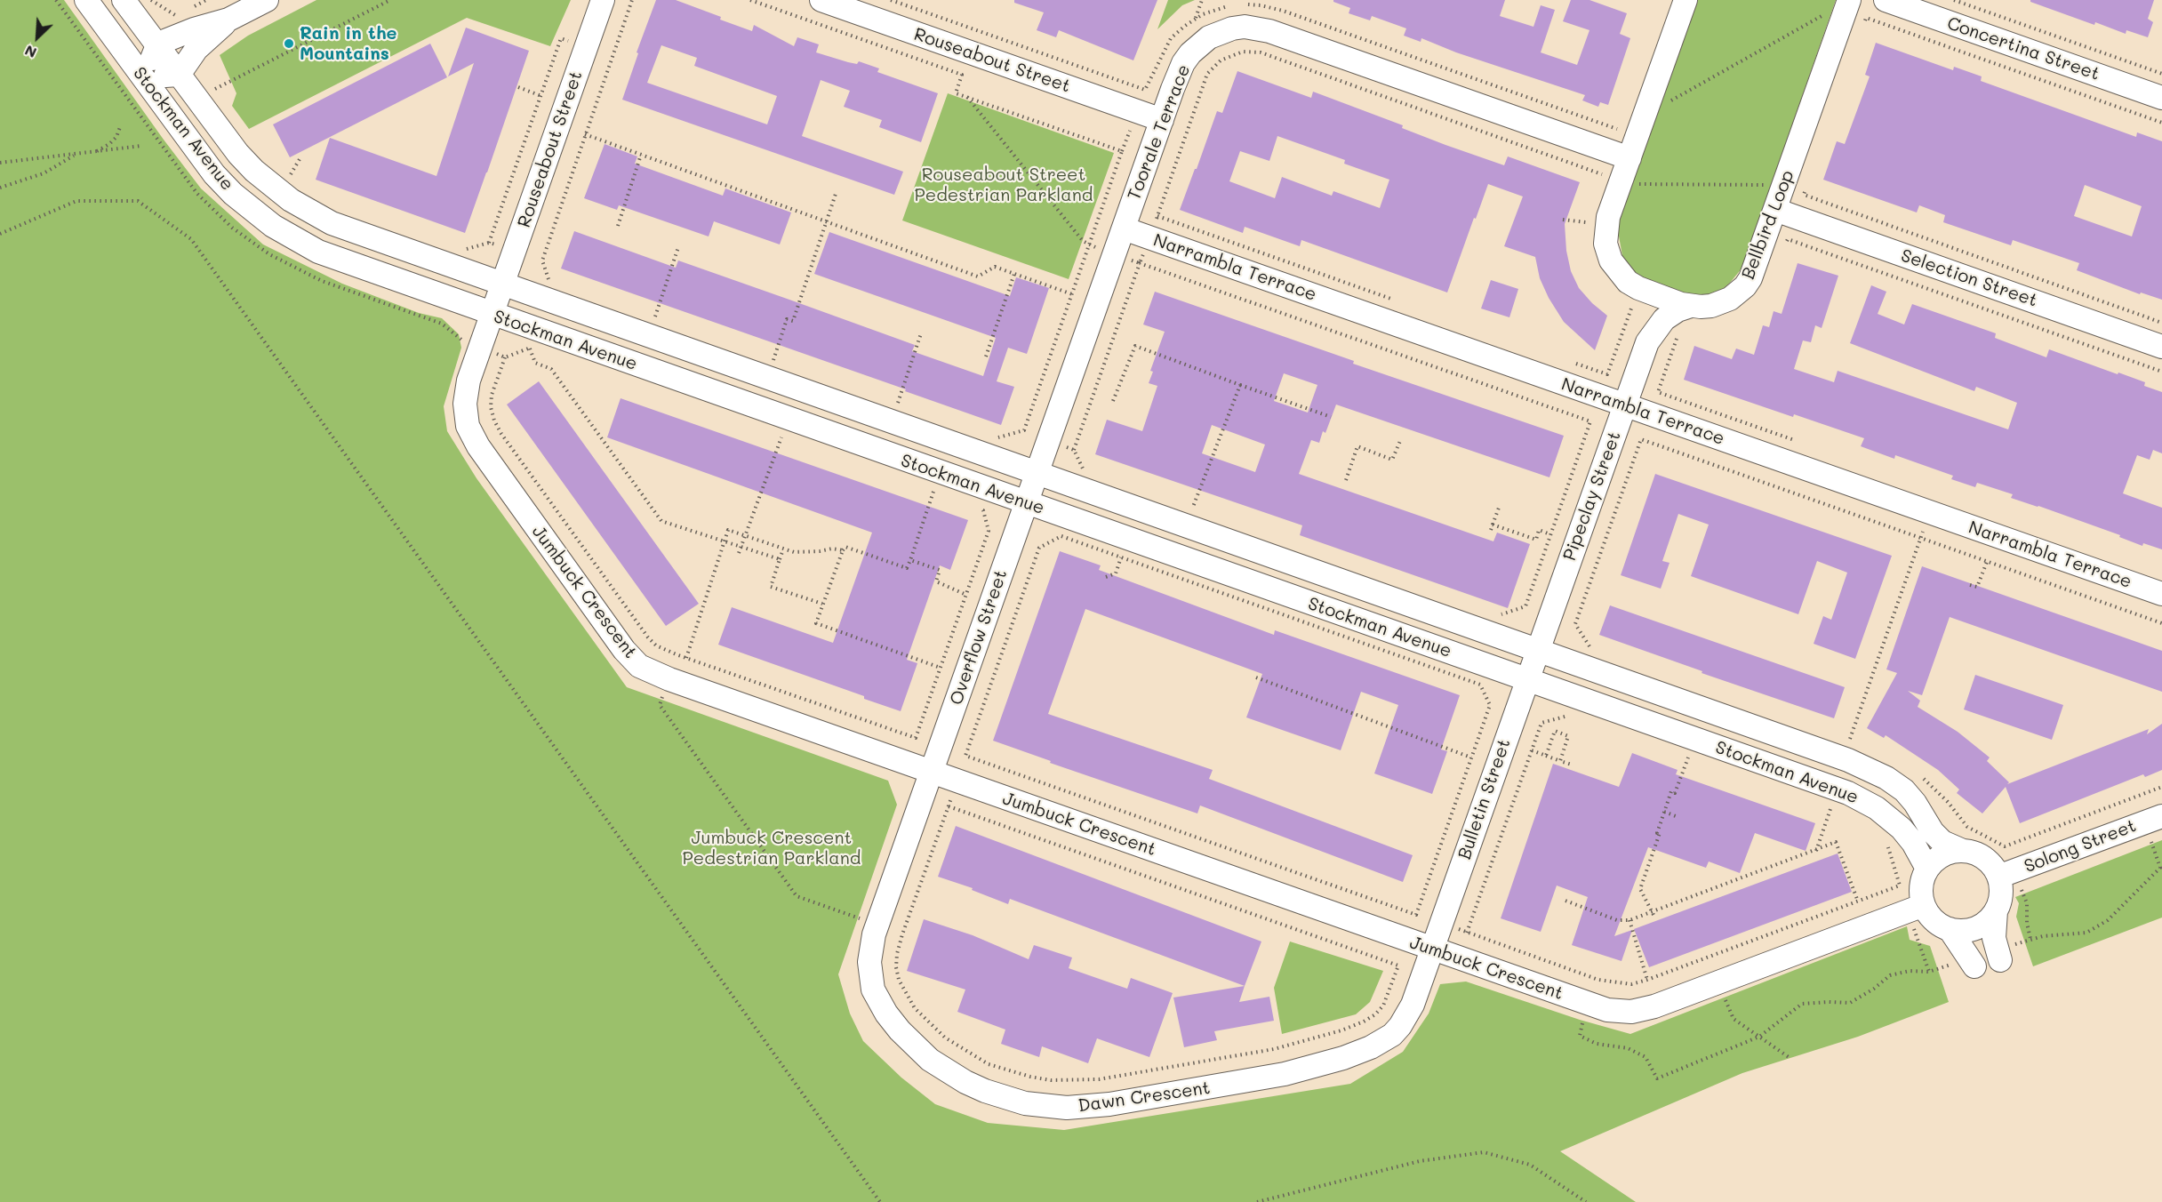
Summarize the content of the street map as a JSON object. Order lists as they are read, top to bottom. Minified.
{"streets":{"street":["Concertina Street","Rouseabout Street","Stockman Avenue","Toorale Terrace","Bellbird Loop","Narrambla Terrace","Selection Street","Pipeclay Street","Jumbuck Crescent","Overflow Street","Bulletin Street","Solong Street","Dawn Crescent"]},"crossings":[["Rouseabout Street","Stockman Avenue"],["Rouseabout Street","Toorale Terrace"],["Rouseabout Street","Jumbuck Crescent"],["Stockman Avenue","Toorale Terrace"],["Stockman Avenue","Pipeclay Street"],["Stockman Avenue","Jumbuck Crescent"],["Stockman Avenue","Overflow Street"],["Stockman Avenue","Bulletin Street"],["Stockman Avenue","Solong Street"],["Toorale Terrace","Bellbird Loop"],["Toorale Terrace","Narrambla Terrace"],["Toorale Terrace","Overflow Street"],["Bellbird Loop","Selection Street"],["Bellbird Loop","Pipeclay Street"],["Narrambla Terrace","Pipeclay Street"],["Pipeclay Street","Bulletin Street"],["Jumbuck Crescent","Overflow Street"],["Jumbuck Crescent","Bulletin Street"],["Jumbuck Crescent","Solong Street"],["Jumbuck Crescent","Dawn Crescent"],["Overflow Street","Dawn Crescent"],["Bulletin Street","Dawn Crescent"]],"parks":["Rouseabout Street Pedestrian Parkland","Jumbuck Crescent Pedestrian Parkland"],"places":["Rain in the Mountains"],"north":"bottom left"}
